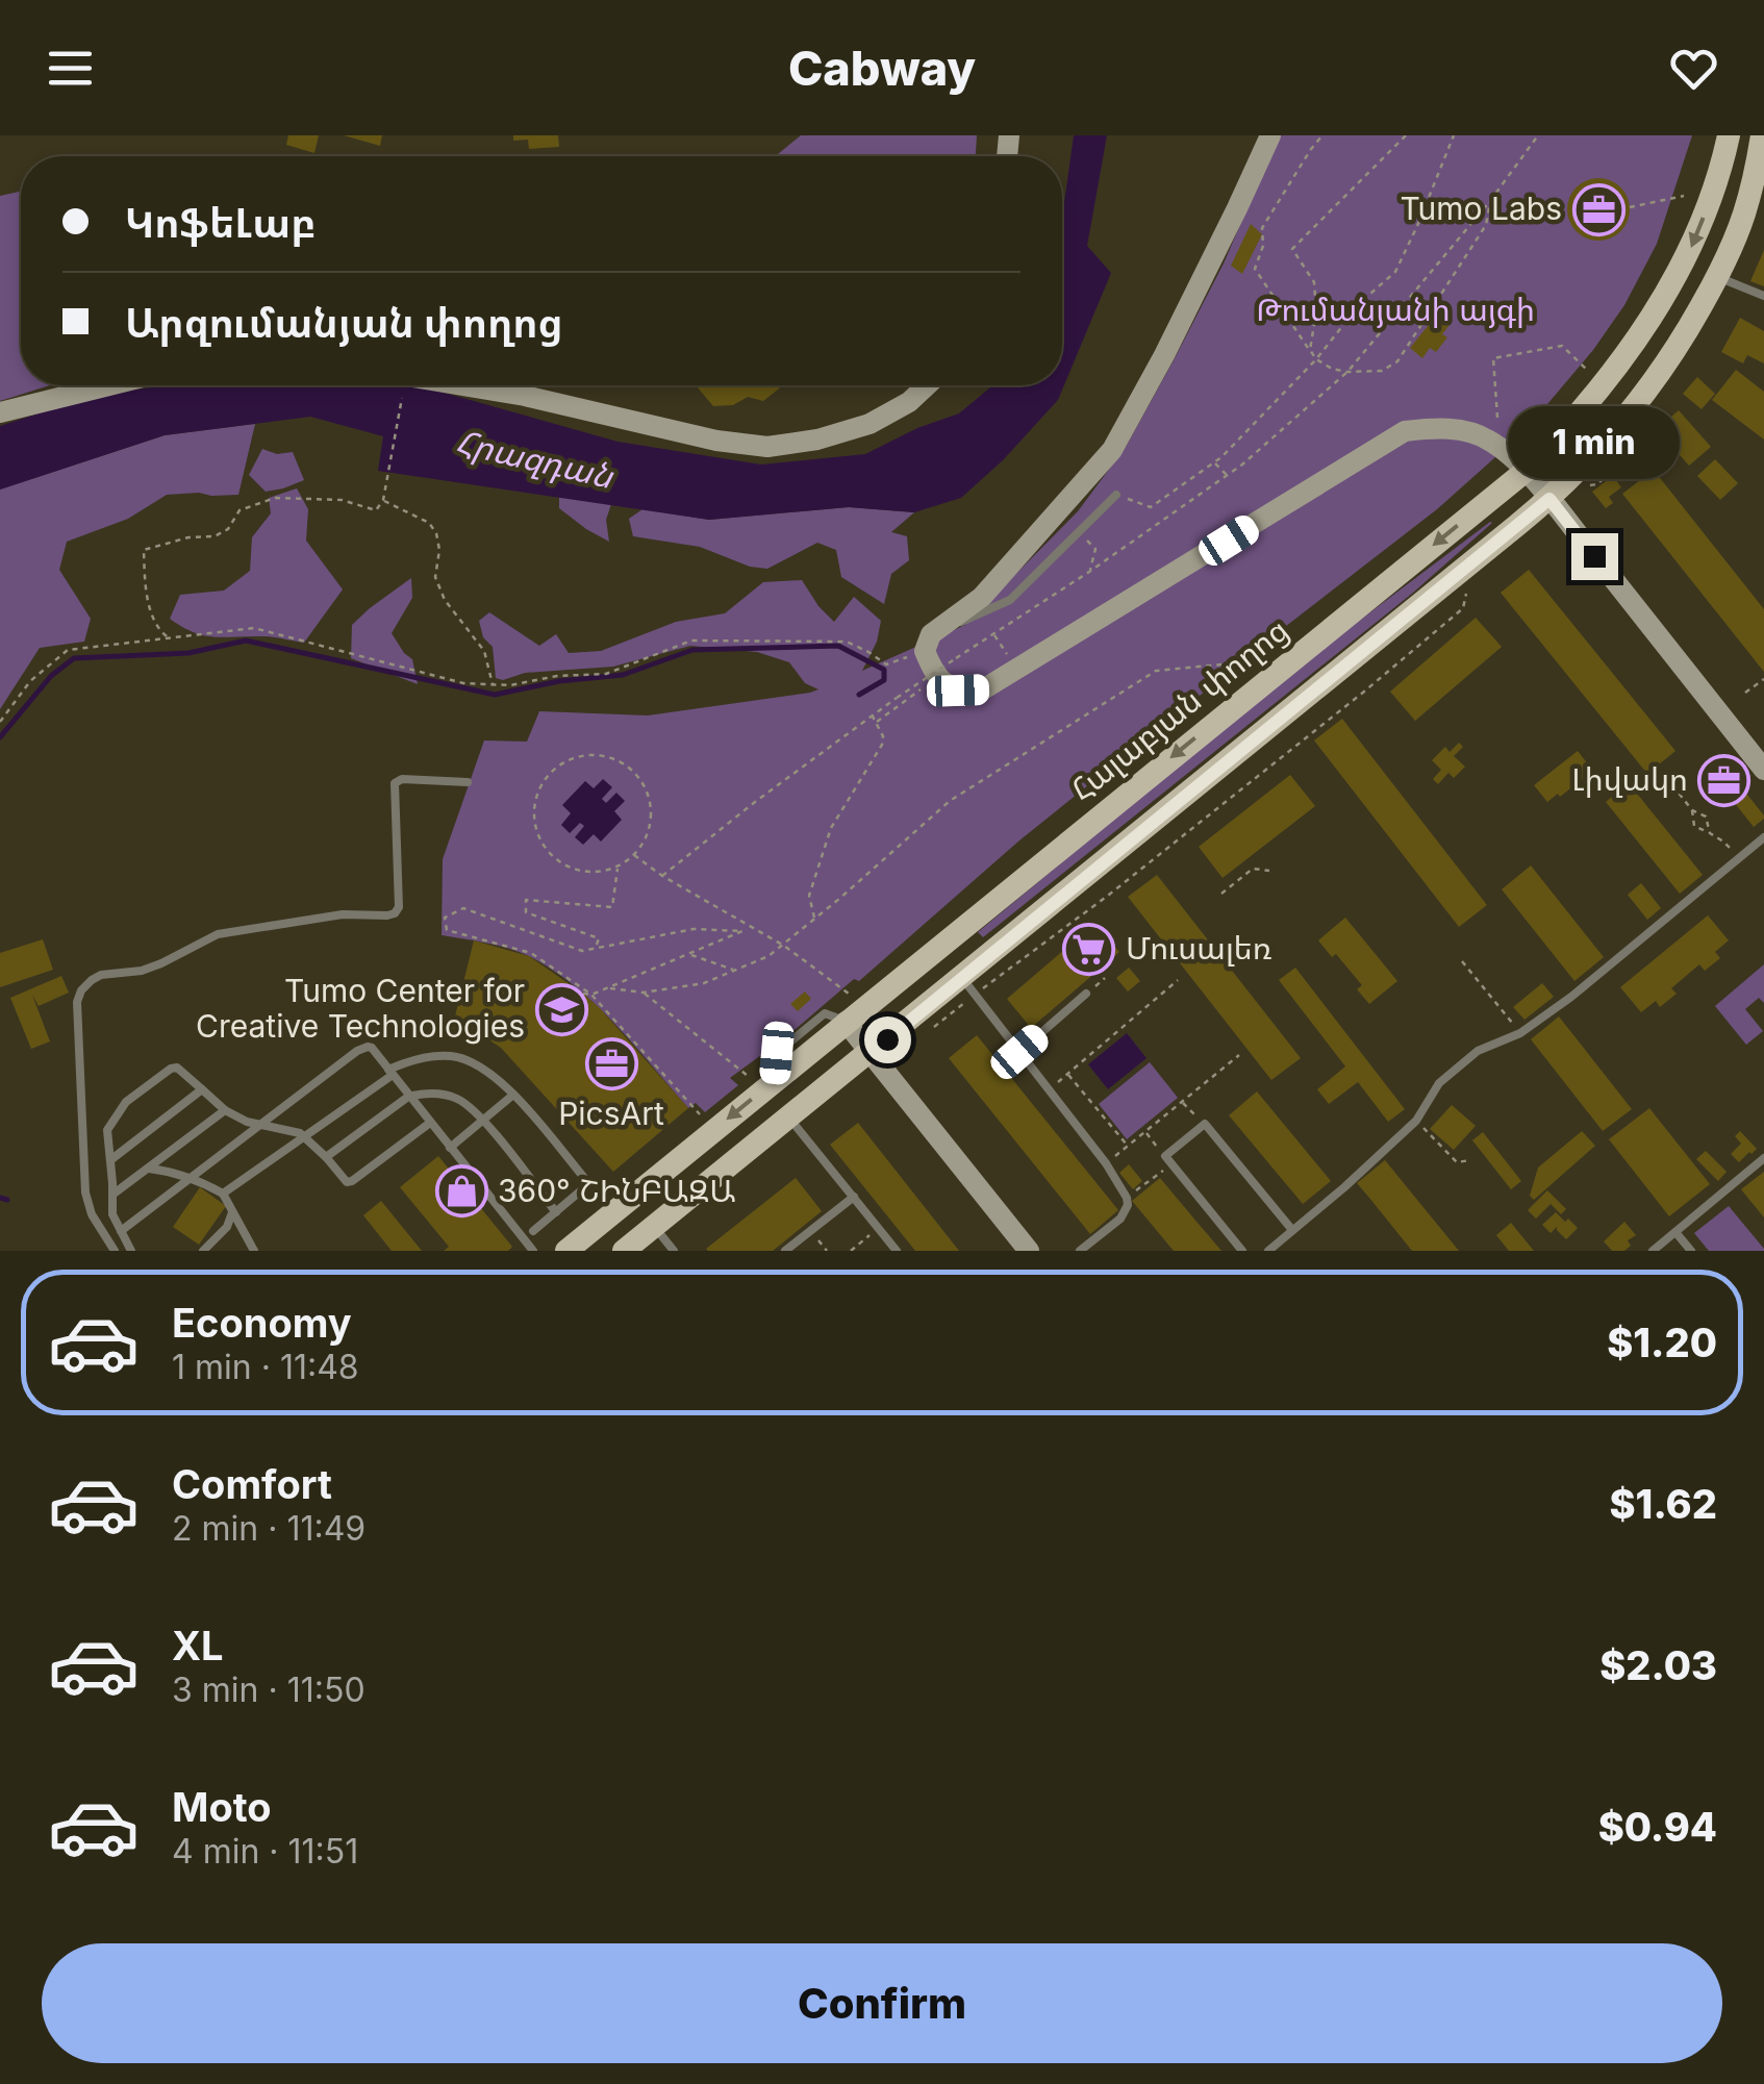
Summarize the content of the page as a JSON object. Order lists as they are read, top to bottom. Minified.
{"streets":{"main road":["Հալաբյան փողոց"]},"water":["Հրազդան"],"parks":["Թումանյանի այգի"],"places":{"office":["Tumo Labs","Լիվակո","PicsArt"],"supermarket":["Մուսալեռ"],"school or university":["Tumo Center for Creative Technologies"],"shop":["360° ՇԻՆԲԱԶԱ"]},"page":{"header":"Cabway","banner":["ԿոֆեԼաբ","Արզումանյան փողոց"],"bubble":"1 min","list":[{"name":"Economy","note":"1 min · 11:48","value":"$1.20"},{"name":"Comfort","note":"2 min · 11:49","value":"$1.62"},{"name":"XL","note":"3 min · 11:50","value":"$2.03"},{"name":"Moto","note":"4 min · 11:51","value":"$0.94"}],"buttons":"Confirm"}}
